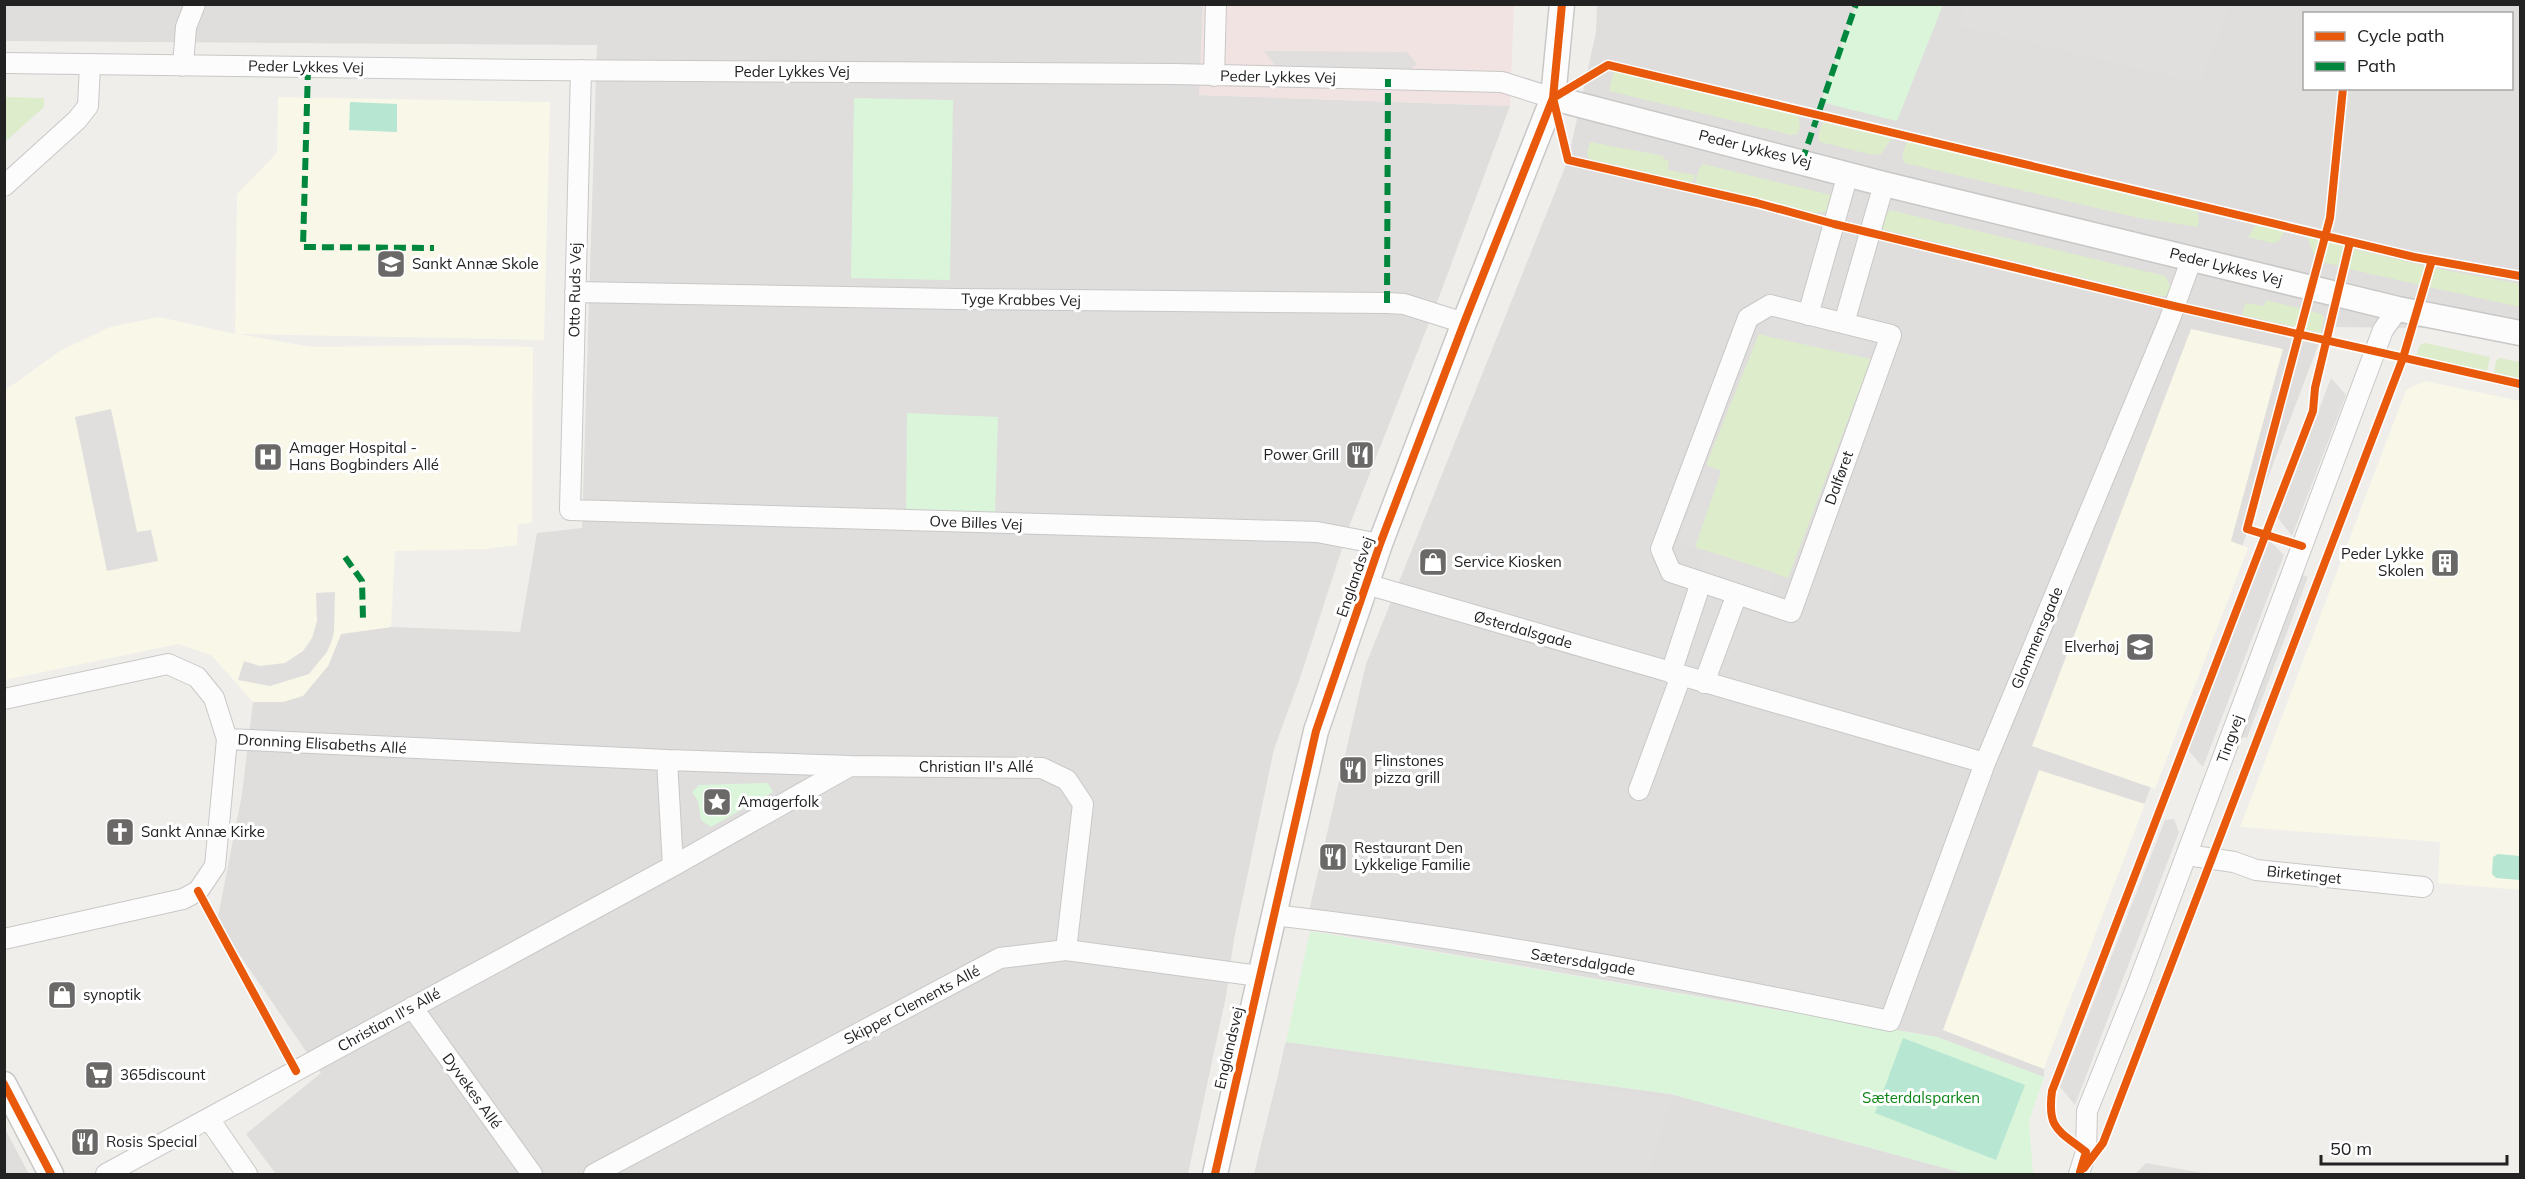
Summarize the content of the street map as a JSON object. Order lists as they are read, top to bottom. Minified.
{"streets":{"street":["Peder Lykkes Vej","Otto Ruds Vej","Tyge Krabbes Vej","Dalføret","Ove Billes Vej","Englandsvej","Østerdalsgade","Glommensgade","Tingvej","Dronning Elisabeths Allé","Christian II's Allé","Birketinget","Sætersdalgade","Skipper Clements Allé","Dyvekes Allé"]},"crossings":[["Peder Lykkes Vej","Otto Ruds Vej"],["Peder Lykkes Vej","Englandsvej"],["Peder Lykkes Vej","Glommensgade"],["Peder Lykkes Vej","Tingvej"],["Otto Ruds Vej","Tyge Krabbes Vej"],["Otto Ruds Vej","Ove Billes Vej"],["Tyge Krabbes Vej","Englandsvej"],["Ove Billes Vej","Englandsvej"],["Englandsvej","Østerdalsgade"],["Englandsvej","Sætersdalgade"],["Englandsvej","Skipper Clements Allé"],["Østerdalsgade","Glommensgade"],["Glommensgade","Sætersdalgade"],["Tingvej","Birketinget"],["Dronning Elisabeths Allé","Christian II's Allé"],["Christian II's Allé","Skipper Clements Allé"],["Christian II's Allé","Dyvekes Allé"]],"parks":["Sæterdalsparken"],"places":{"school or university":["Sankt Annæ Skole","Elverhøj"],"restaurant":["Power Grill","Flinstones pizza grill","Restaurant Den Lykkelige Familie","Rosis Special"],"hospital":["Amager Hospital - Hans Bogbinders Allé"],"shop":["Service Kiosken","synoptik"],"building":["Peder Lykke Skolen"],"place":["Amagerfolk"],"church":["Sankt Annæ Kirke"],"supermarket":["365discount"]},"legend":["Cycle path","Path"],"scale_bar":"50 m"}
